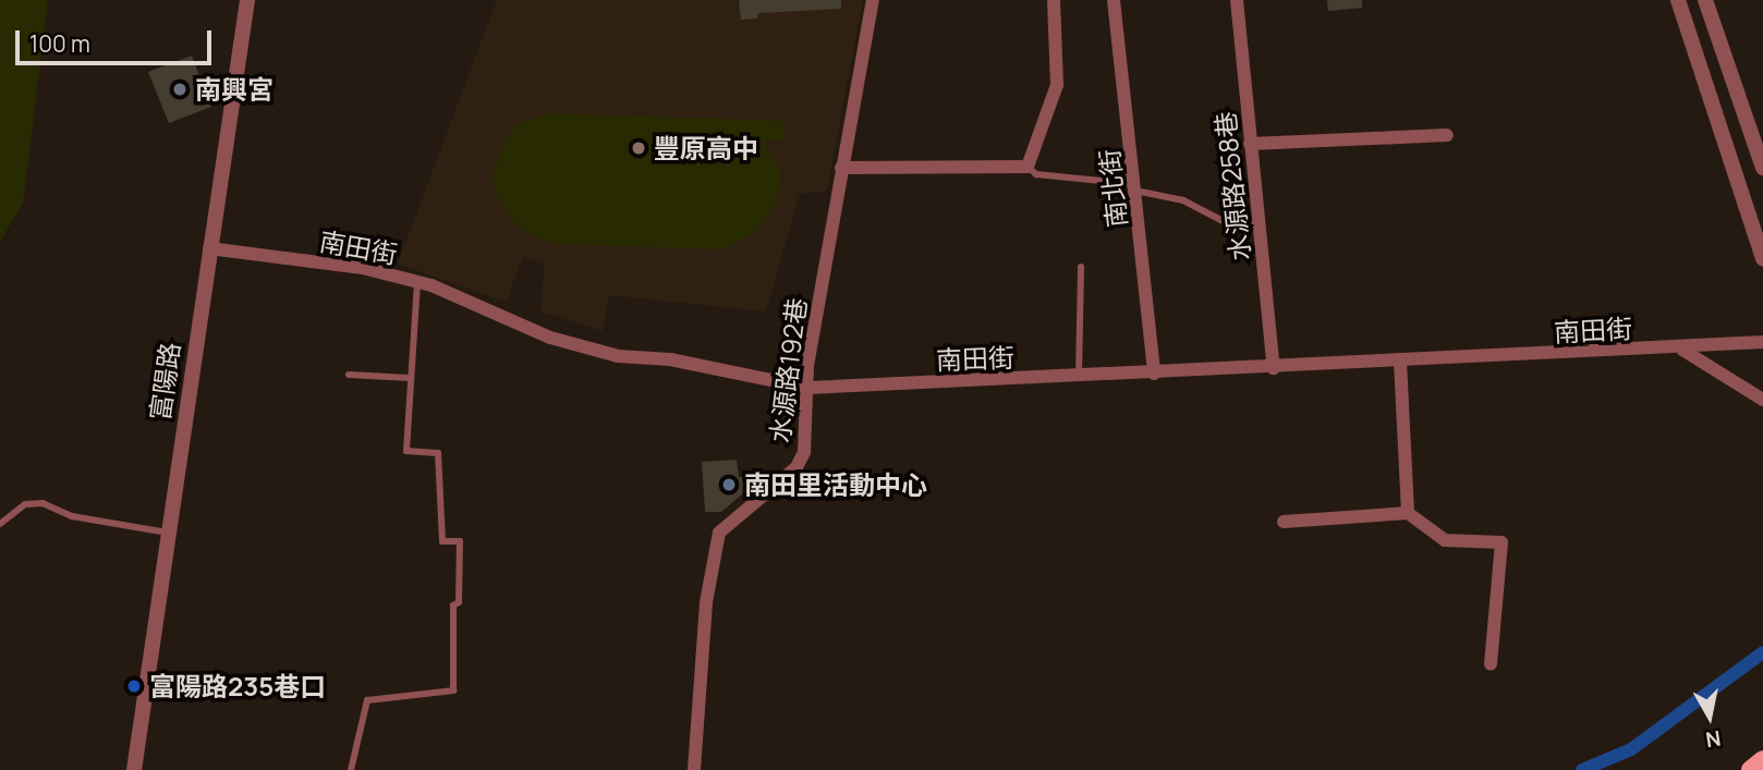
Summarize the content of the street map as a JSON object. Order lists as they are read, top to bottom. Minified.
{"streets":{"street":["水源路258巷","南北街","南田街","水源路192巷","富陽路"]},"crossings":[["水源路258巷","南田街"],["南北街","南田街"],["南田街","水源路192巷"],["南田街","富陽路"]],"places":["南興宮","豐原高中","南田里活動中心","富陽路235巷口"],"scale_bar":"100 m","north":"bottom"}
